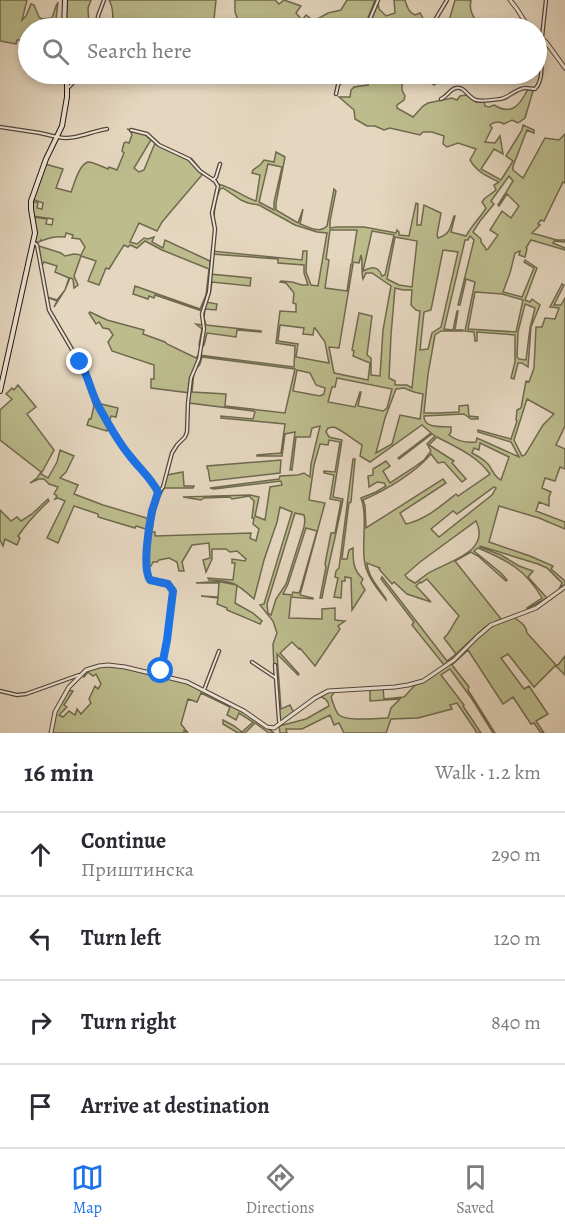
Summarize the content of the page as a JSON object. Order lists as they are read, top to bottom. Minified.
{"page":{"search":"Search here","heading":["16 min","Walk · 1.2 km"],"list":[["Continue","Приштинска","290 m"],["Turn left","120 m"],["Turn right","840 m"],"Arrive at destination"],"nav":["Map","Directions","Saved"]}}
